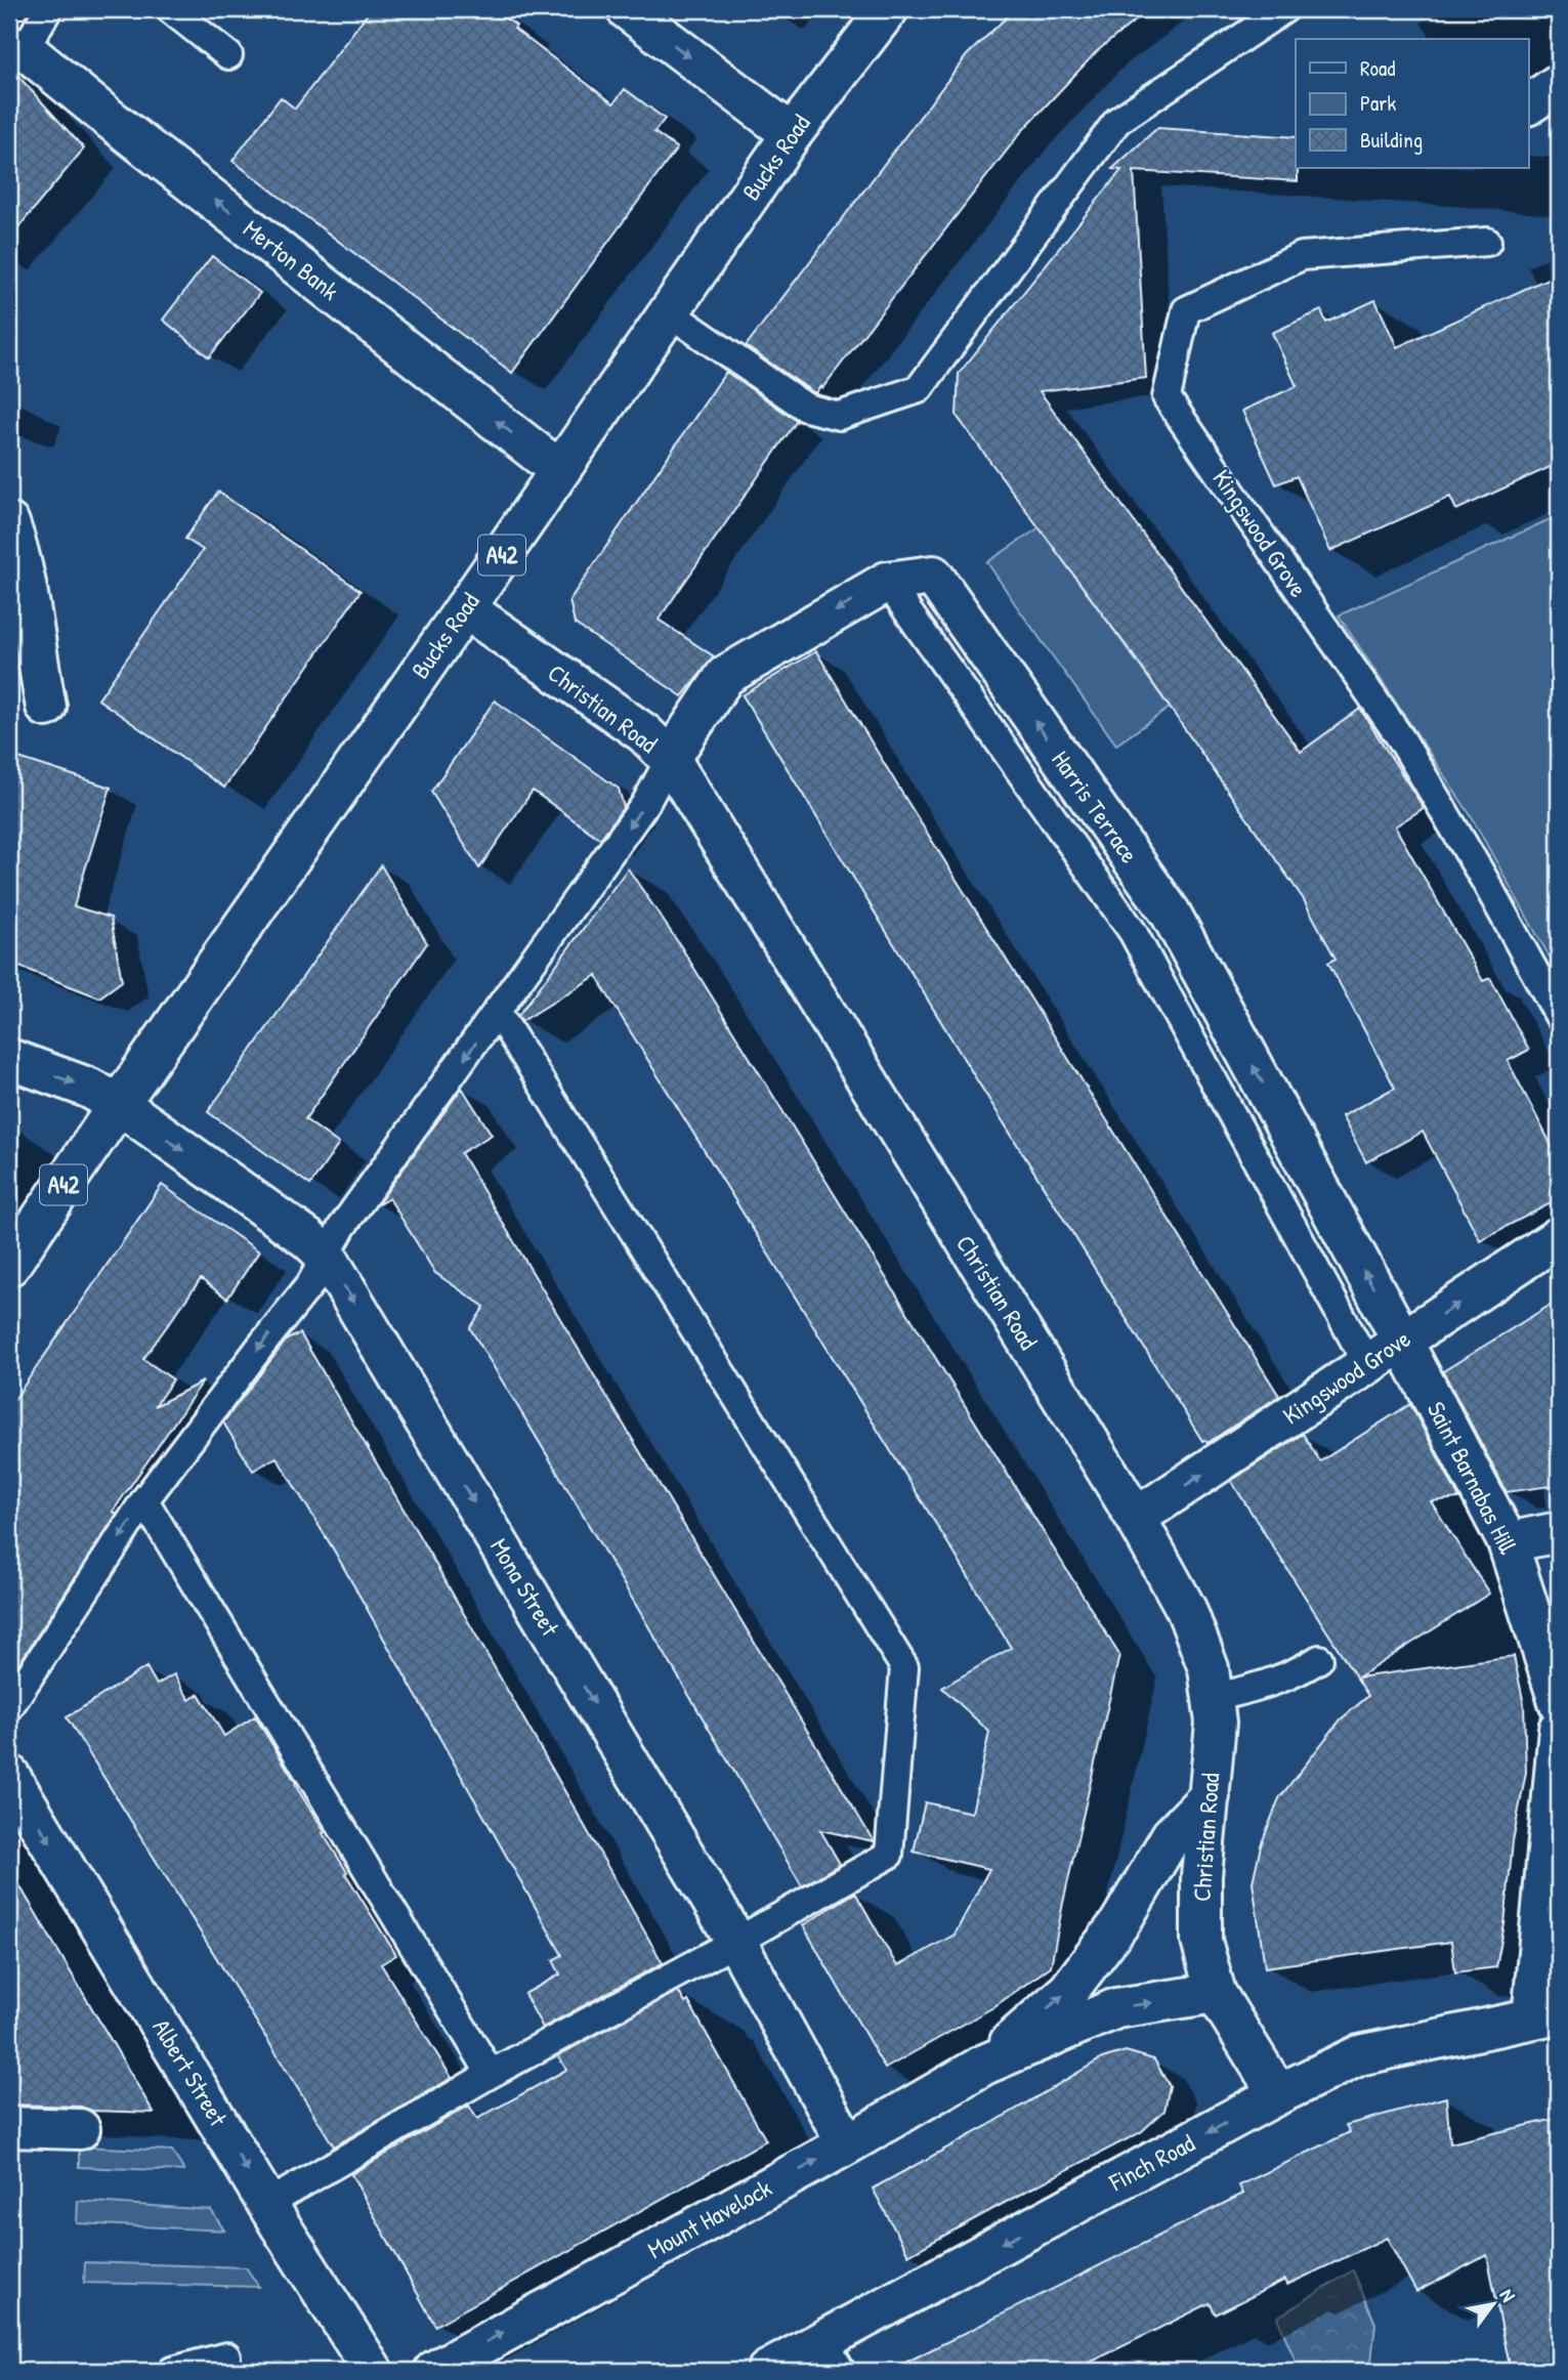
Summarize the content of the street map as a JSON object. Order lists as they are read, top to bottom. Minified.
{"streets":{"street":["Bucks Road","Merton Bank","Kingswood Grove","A42","Christian Road","Harris Terrace","Saint Barnabas Hill","Mona Street","Albert Street","Finch Road","Mount Havelock"]},"crossings":[["Bucks Road","Merton Bank"],["Bucks Road","Christian Road"],["Bucks Road","Mona Street"],["Kingswood Grove","Christian Road"],["Kingswood Grove","Harris Terrace"],["Kingswood Grove","Saint Barnabas Hill"],["Christian Road","Harris Terrace"],["Christian Road","Finch Road"],["Christian Road","Mount Havelock"],["Harris Terrace","Saint Barnabas Hill"],["Mona Street","Mount Havelock"]],"one_way":["Merton Bank","Mona Street","Albert Street","Finch Road","Mount Havelock"],"legend":["Road","Park","Building"],"north":"top right"}
